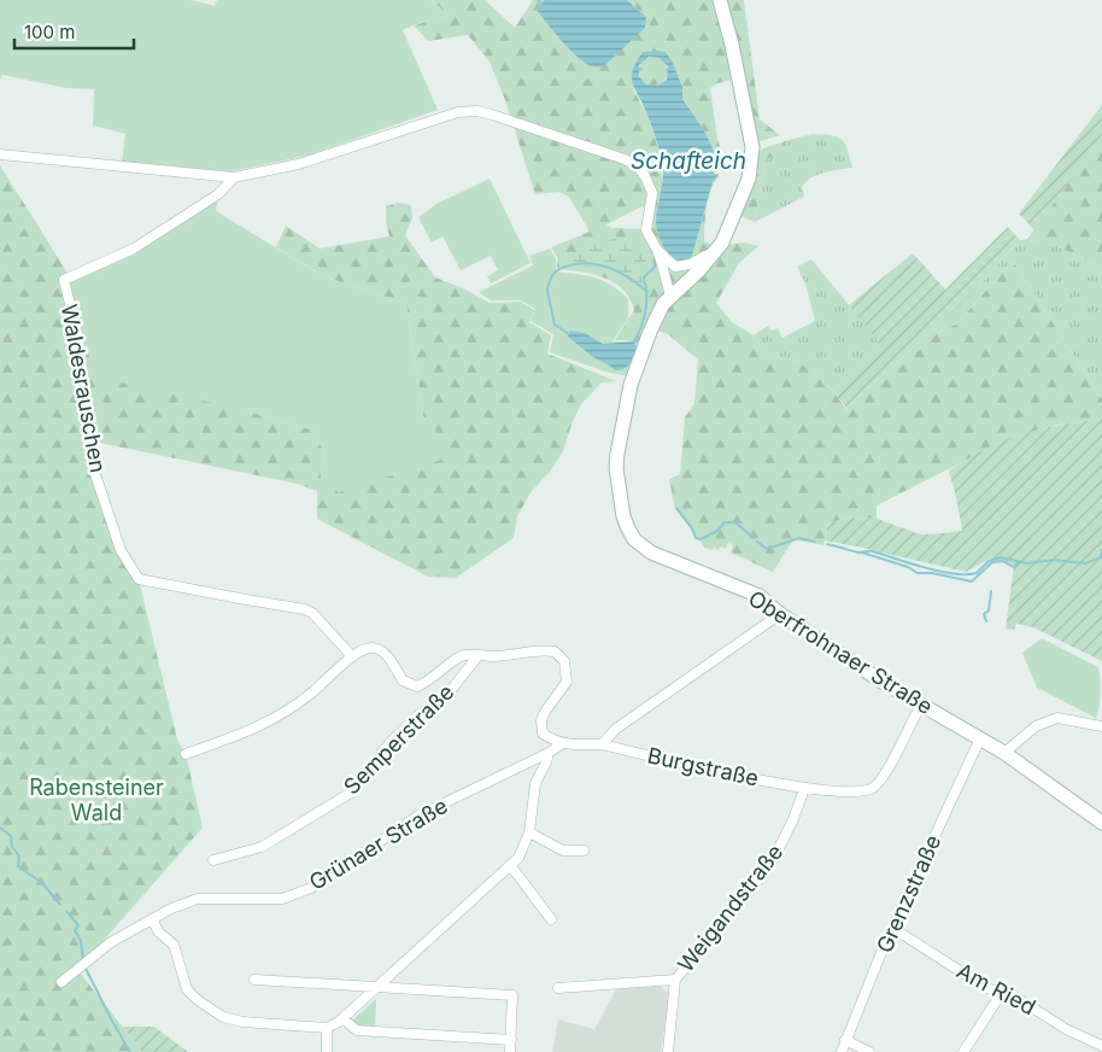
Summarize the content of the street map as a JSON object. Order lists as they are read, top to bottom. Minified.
{"streets":{"main road":["Oberfrohnaer Straße"],"street":["Waldesrauschen","Semperstraße","Burgstraße","Grünaer Straße","Grenzstraße","Weigandstraße","Am Ried"]},"crossings":[["Oberfrohnaer Straße","Grenzstraße"],["Burgstraße","Grünaer Straße"],["Burgstraße","Weigandstraße"],["Grenzstraße","Am Ried"]],"water":["Schafteich"],"parks":["Rabensteiner Wald"],"scale_bar":"100 m"}
